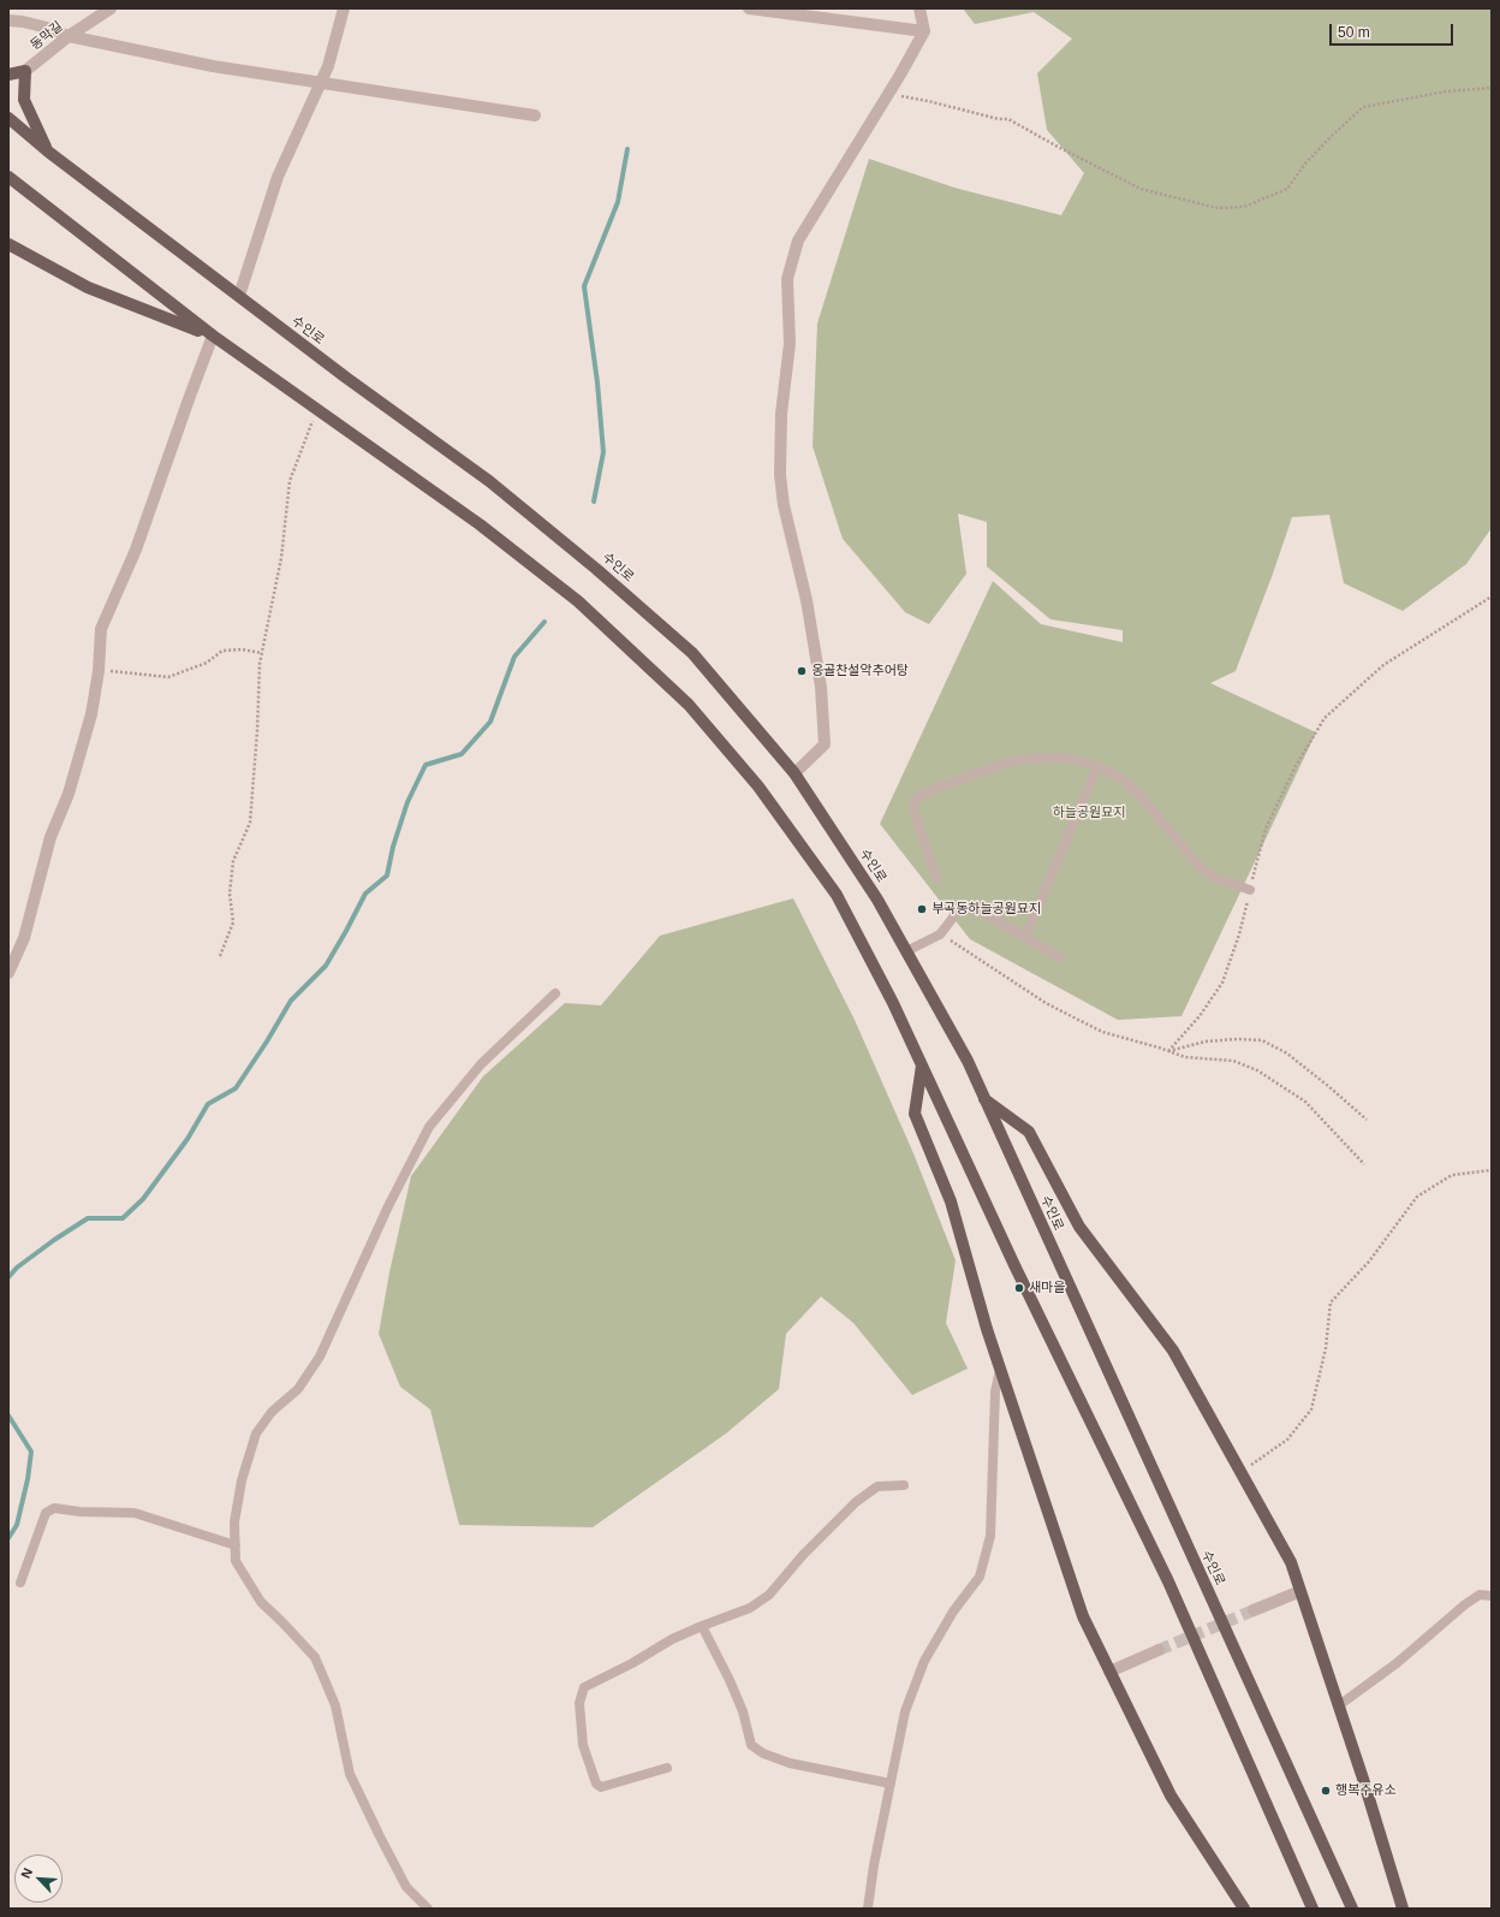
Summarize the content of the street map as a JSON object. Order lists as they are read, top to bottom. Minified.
{"streets":{"main road":["수인로"],"street":["동막길"]},"parks":["하늘공원묘지"],"places":["옹골찬설악추어탕","부곡동하늘공원묘지","새마을","행복주유소"],"scale_bar":"50 m","north":"top left"}
